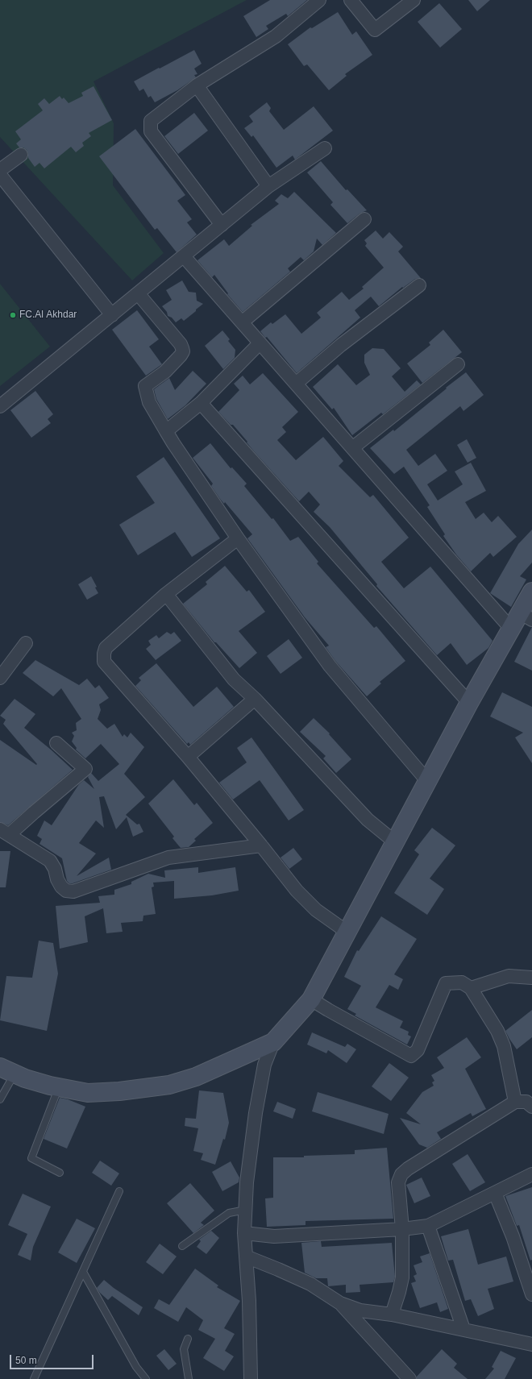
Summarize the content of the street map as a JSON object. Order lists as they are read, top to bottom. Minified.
{"places":["FC.Al Akhdar"],"scale_bar":"50 m"}
